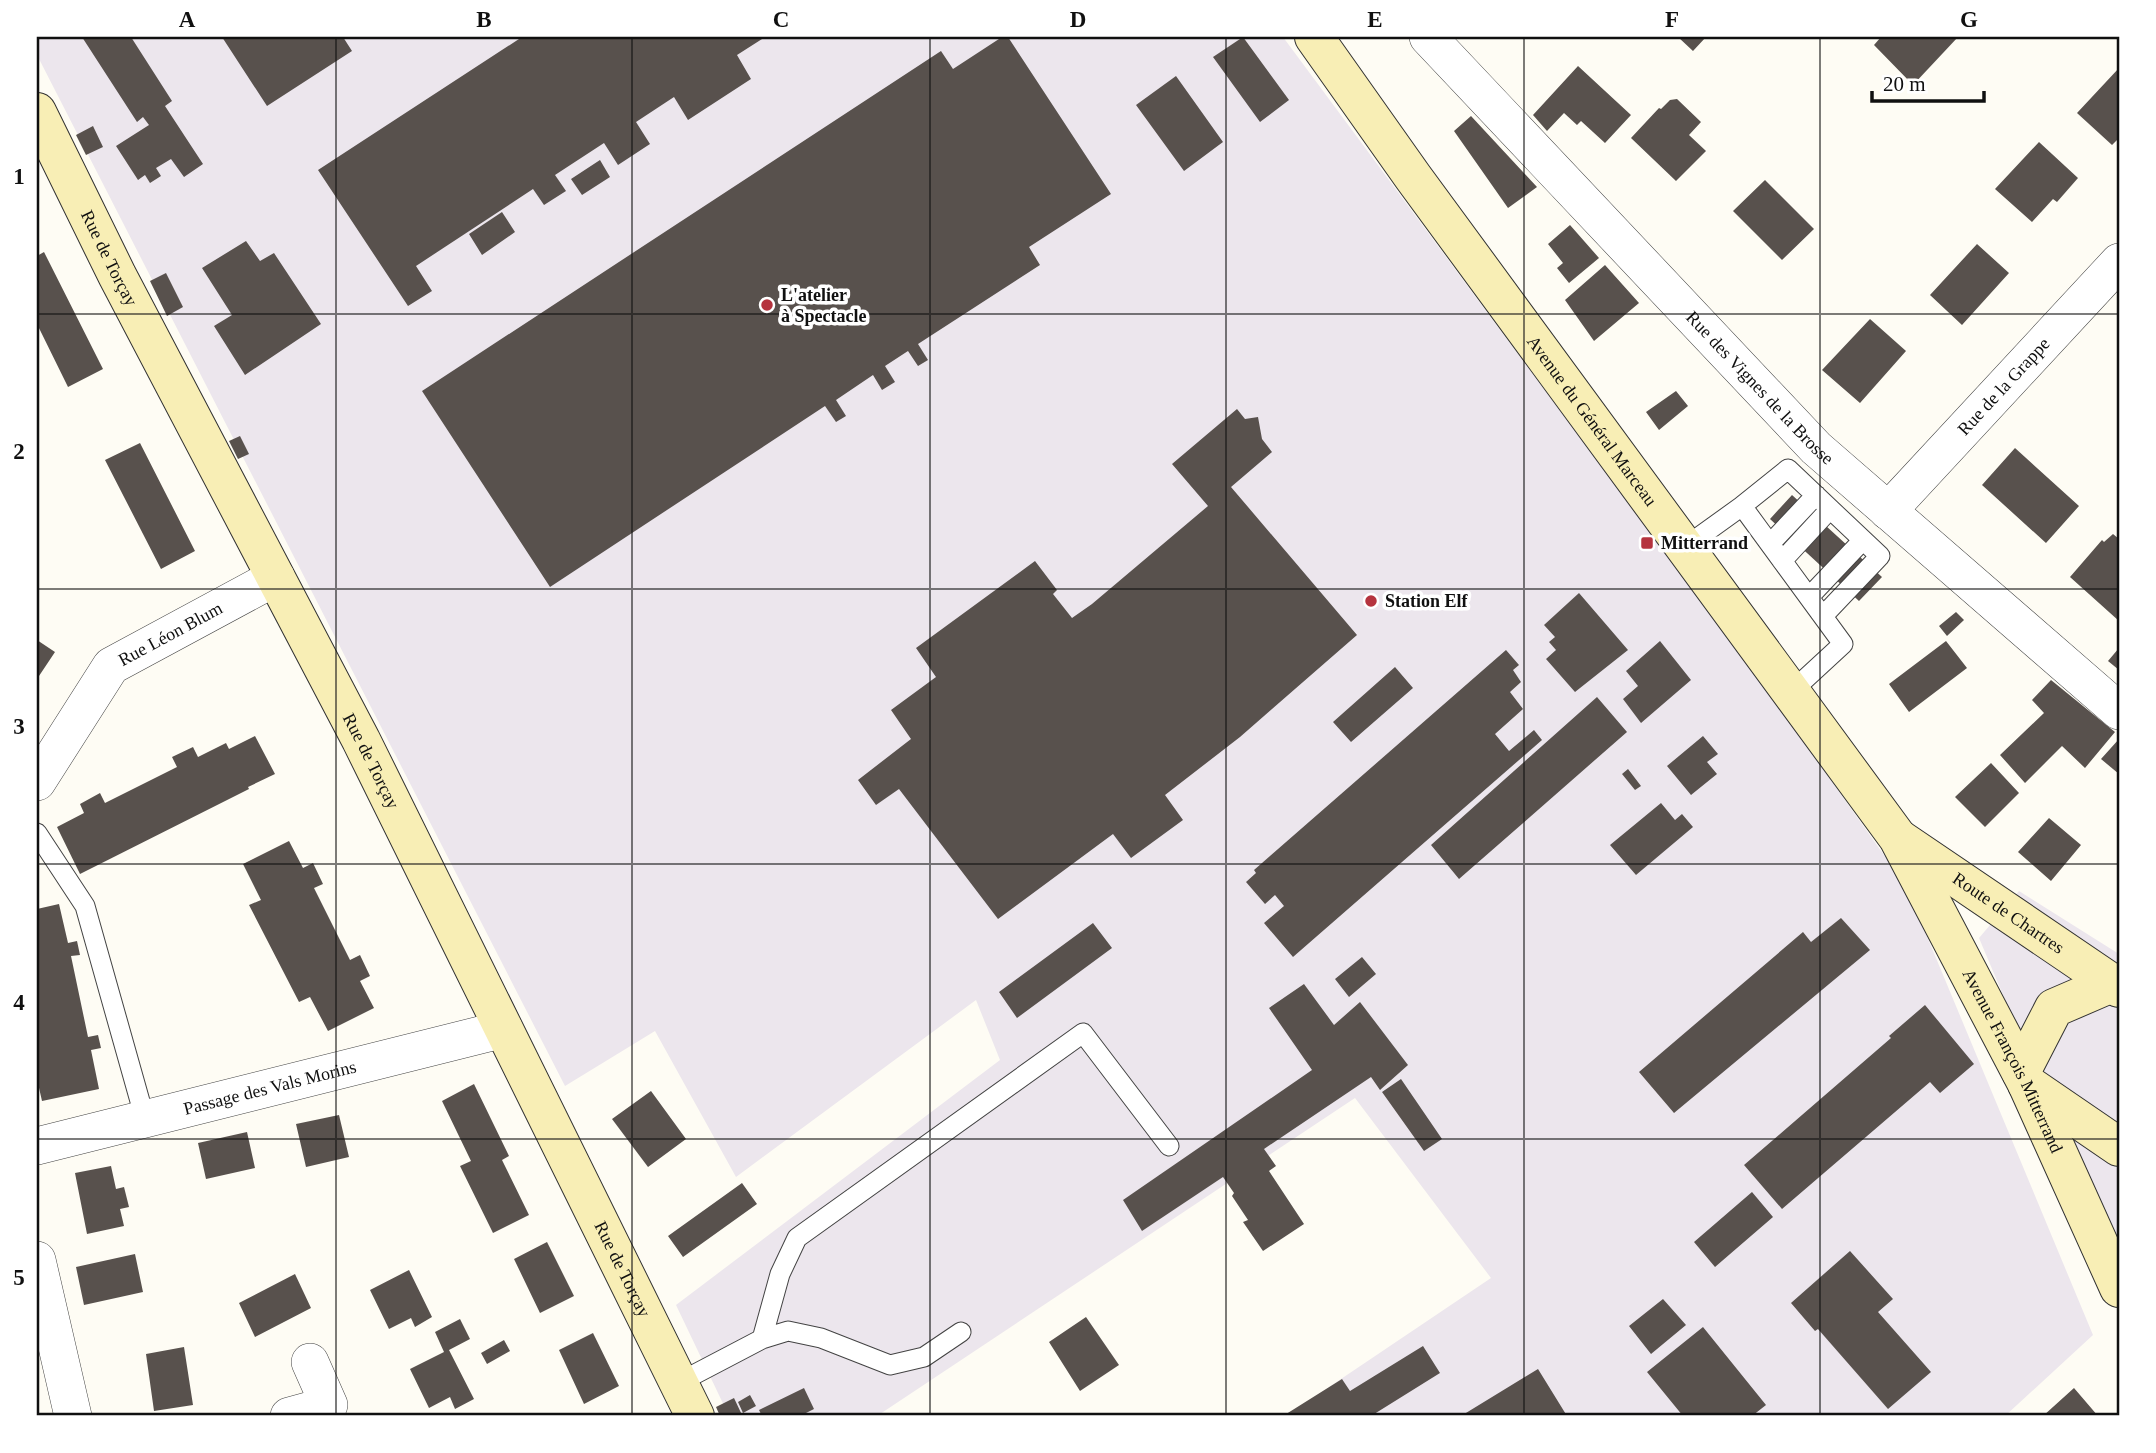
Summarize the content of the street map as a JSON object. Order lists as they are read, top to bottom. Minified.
{"streets":{"main road":["Rue de Torçay","Avenue du Général Marceau","Route de Chartres","Avenue François Mitterrand"],"street":["Rue des Vignes de la Brosse","Rue de la Grappe","Rue Léon Blum","Passage des Vals Morins"]},"crossings":[["Rue de Torçay","Rue Léon Blum"],["Rue de Torçay","Passage des Vals Morins"],["Rue des Vignes de la Brosse","Rue de la Grappe"],["Avenue du Général Marceau","Route de Chartres"],["Avenue du Général Marceau","Avenue François Mitterrand"],["Route de Chartres","Avenue François Mitterrand"]],"places":{"other":["L'atelier à Spectacle","Station Elf"],"transit":["Mitterrand"]},"scale_bar":"20 m","grid":{"columns":["A","B","C","D","E","F","G"],"rows":["1","2","3","4","5"]}}
